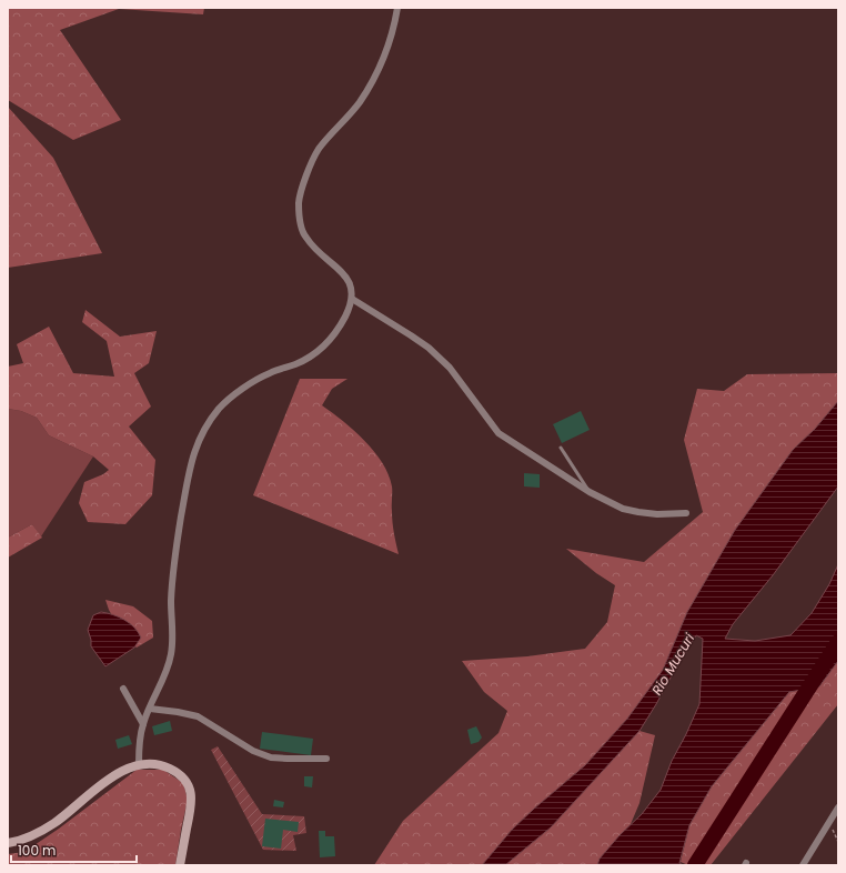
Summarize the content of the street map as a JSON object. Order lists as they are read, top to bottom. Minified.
{"water":["Rio Mucuri"],"scale_bar":"100 m"}
